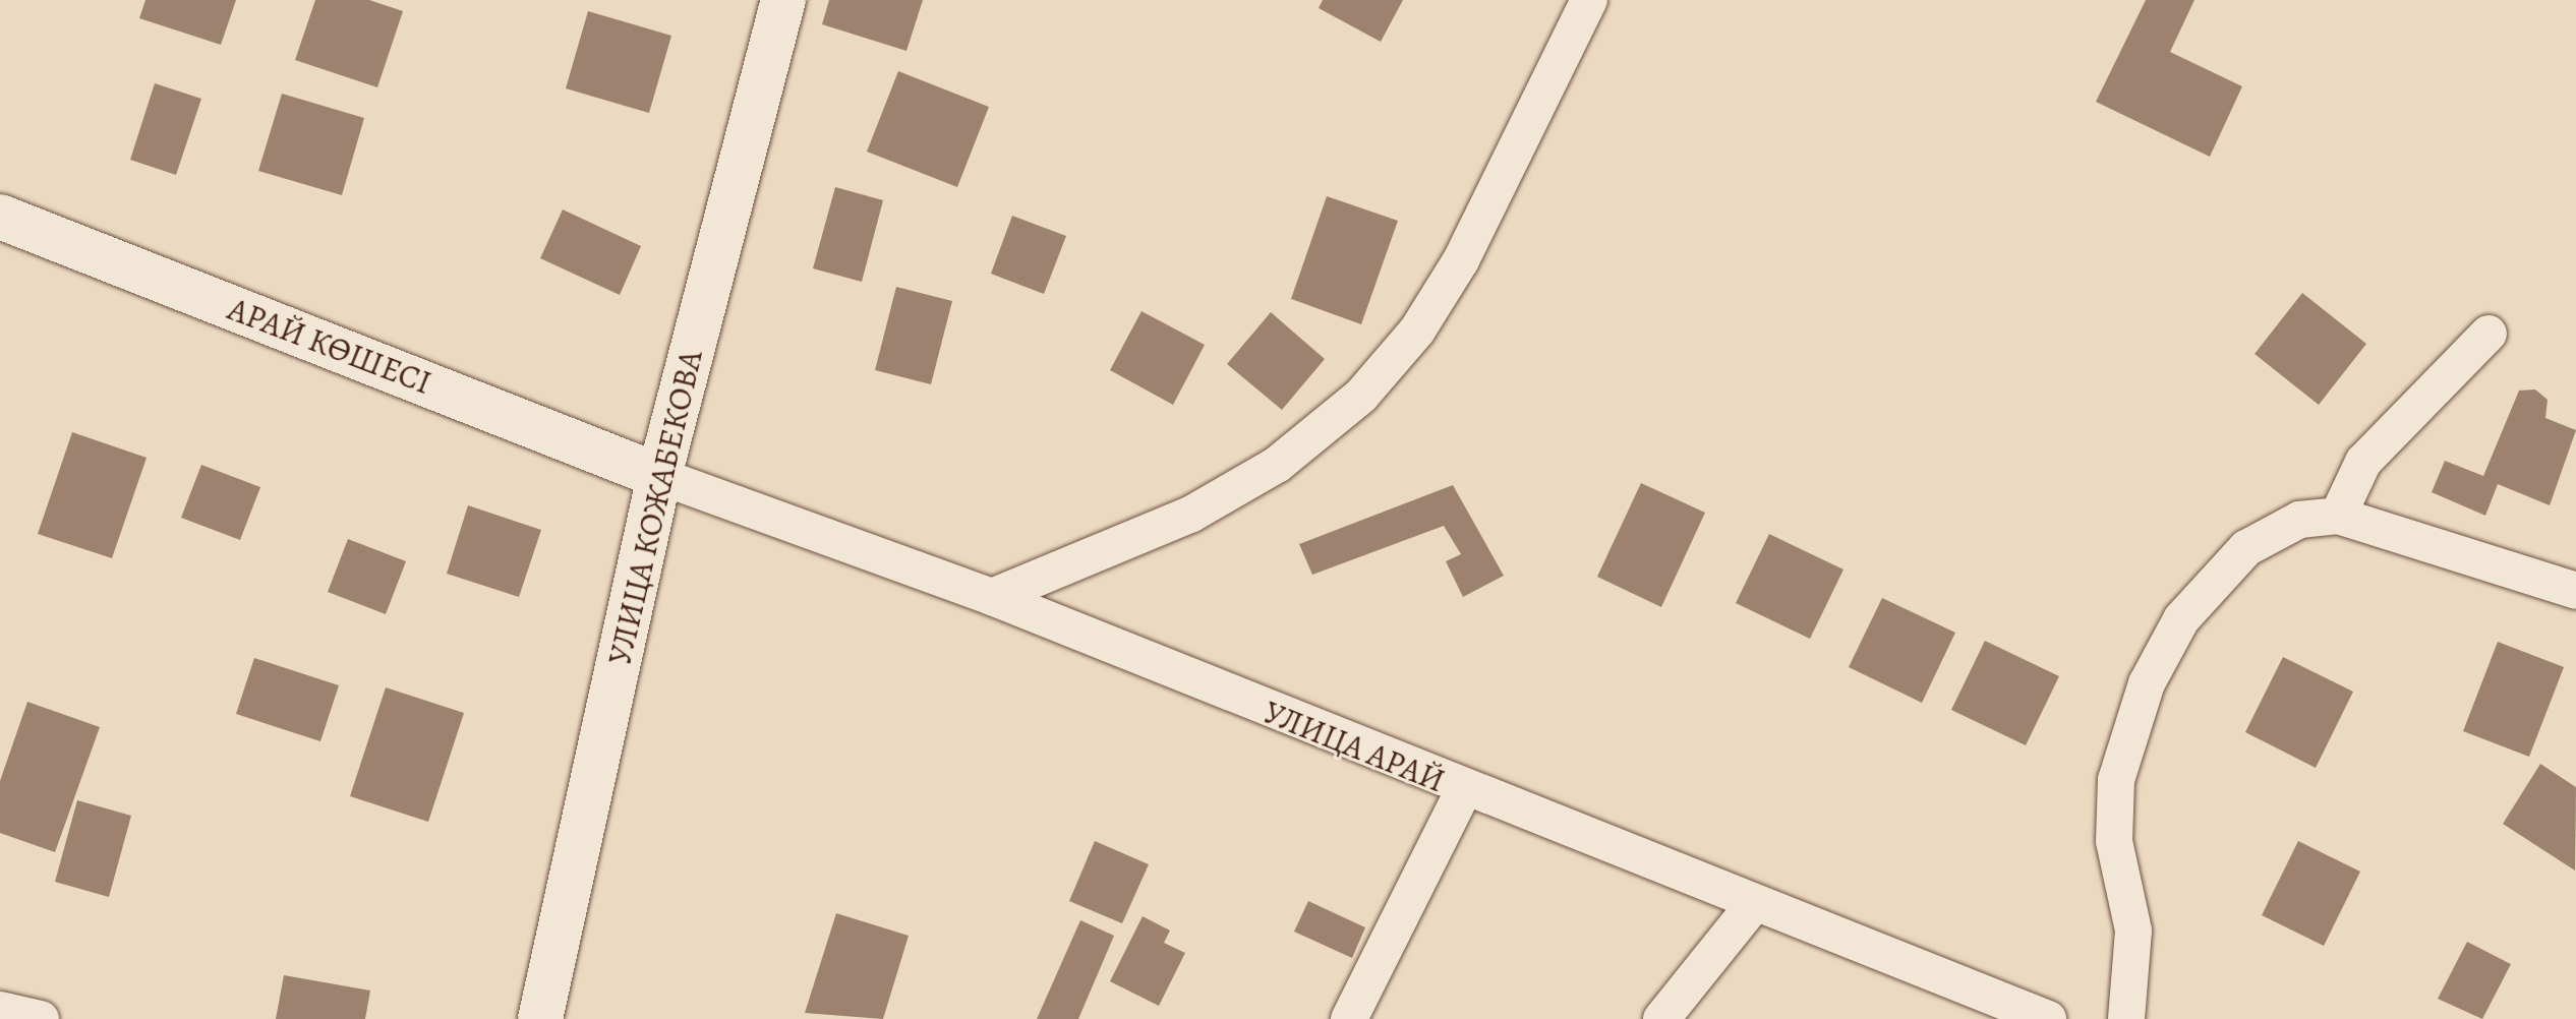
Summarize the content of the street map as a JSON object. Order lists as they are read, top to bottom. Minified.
{"streets":{"main road":["АРАЙ КӨШЕСІ","УЛИЦА КОЖАБЕКОВА"],"street":["УЛИЦА АРАЙ"]},"crossings":[["АРАЙ КӨШЕСІ","УЛИЦА КОЖАБЕКОВА"],["АРАЙ КӨШЕСІ","УЛИЦА АРАЙ"],["УЛИЦА КОЖАБЕКОВА","УЛИЦА АРАЙ"]]}
